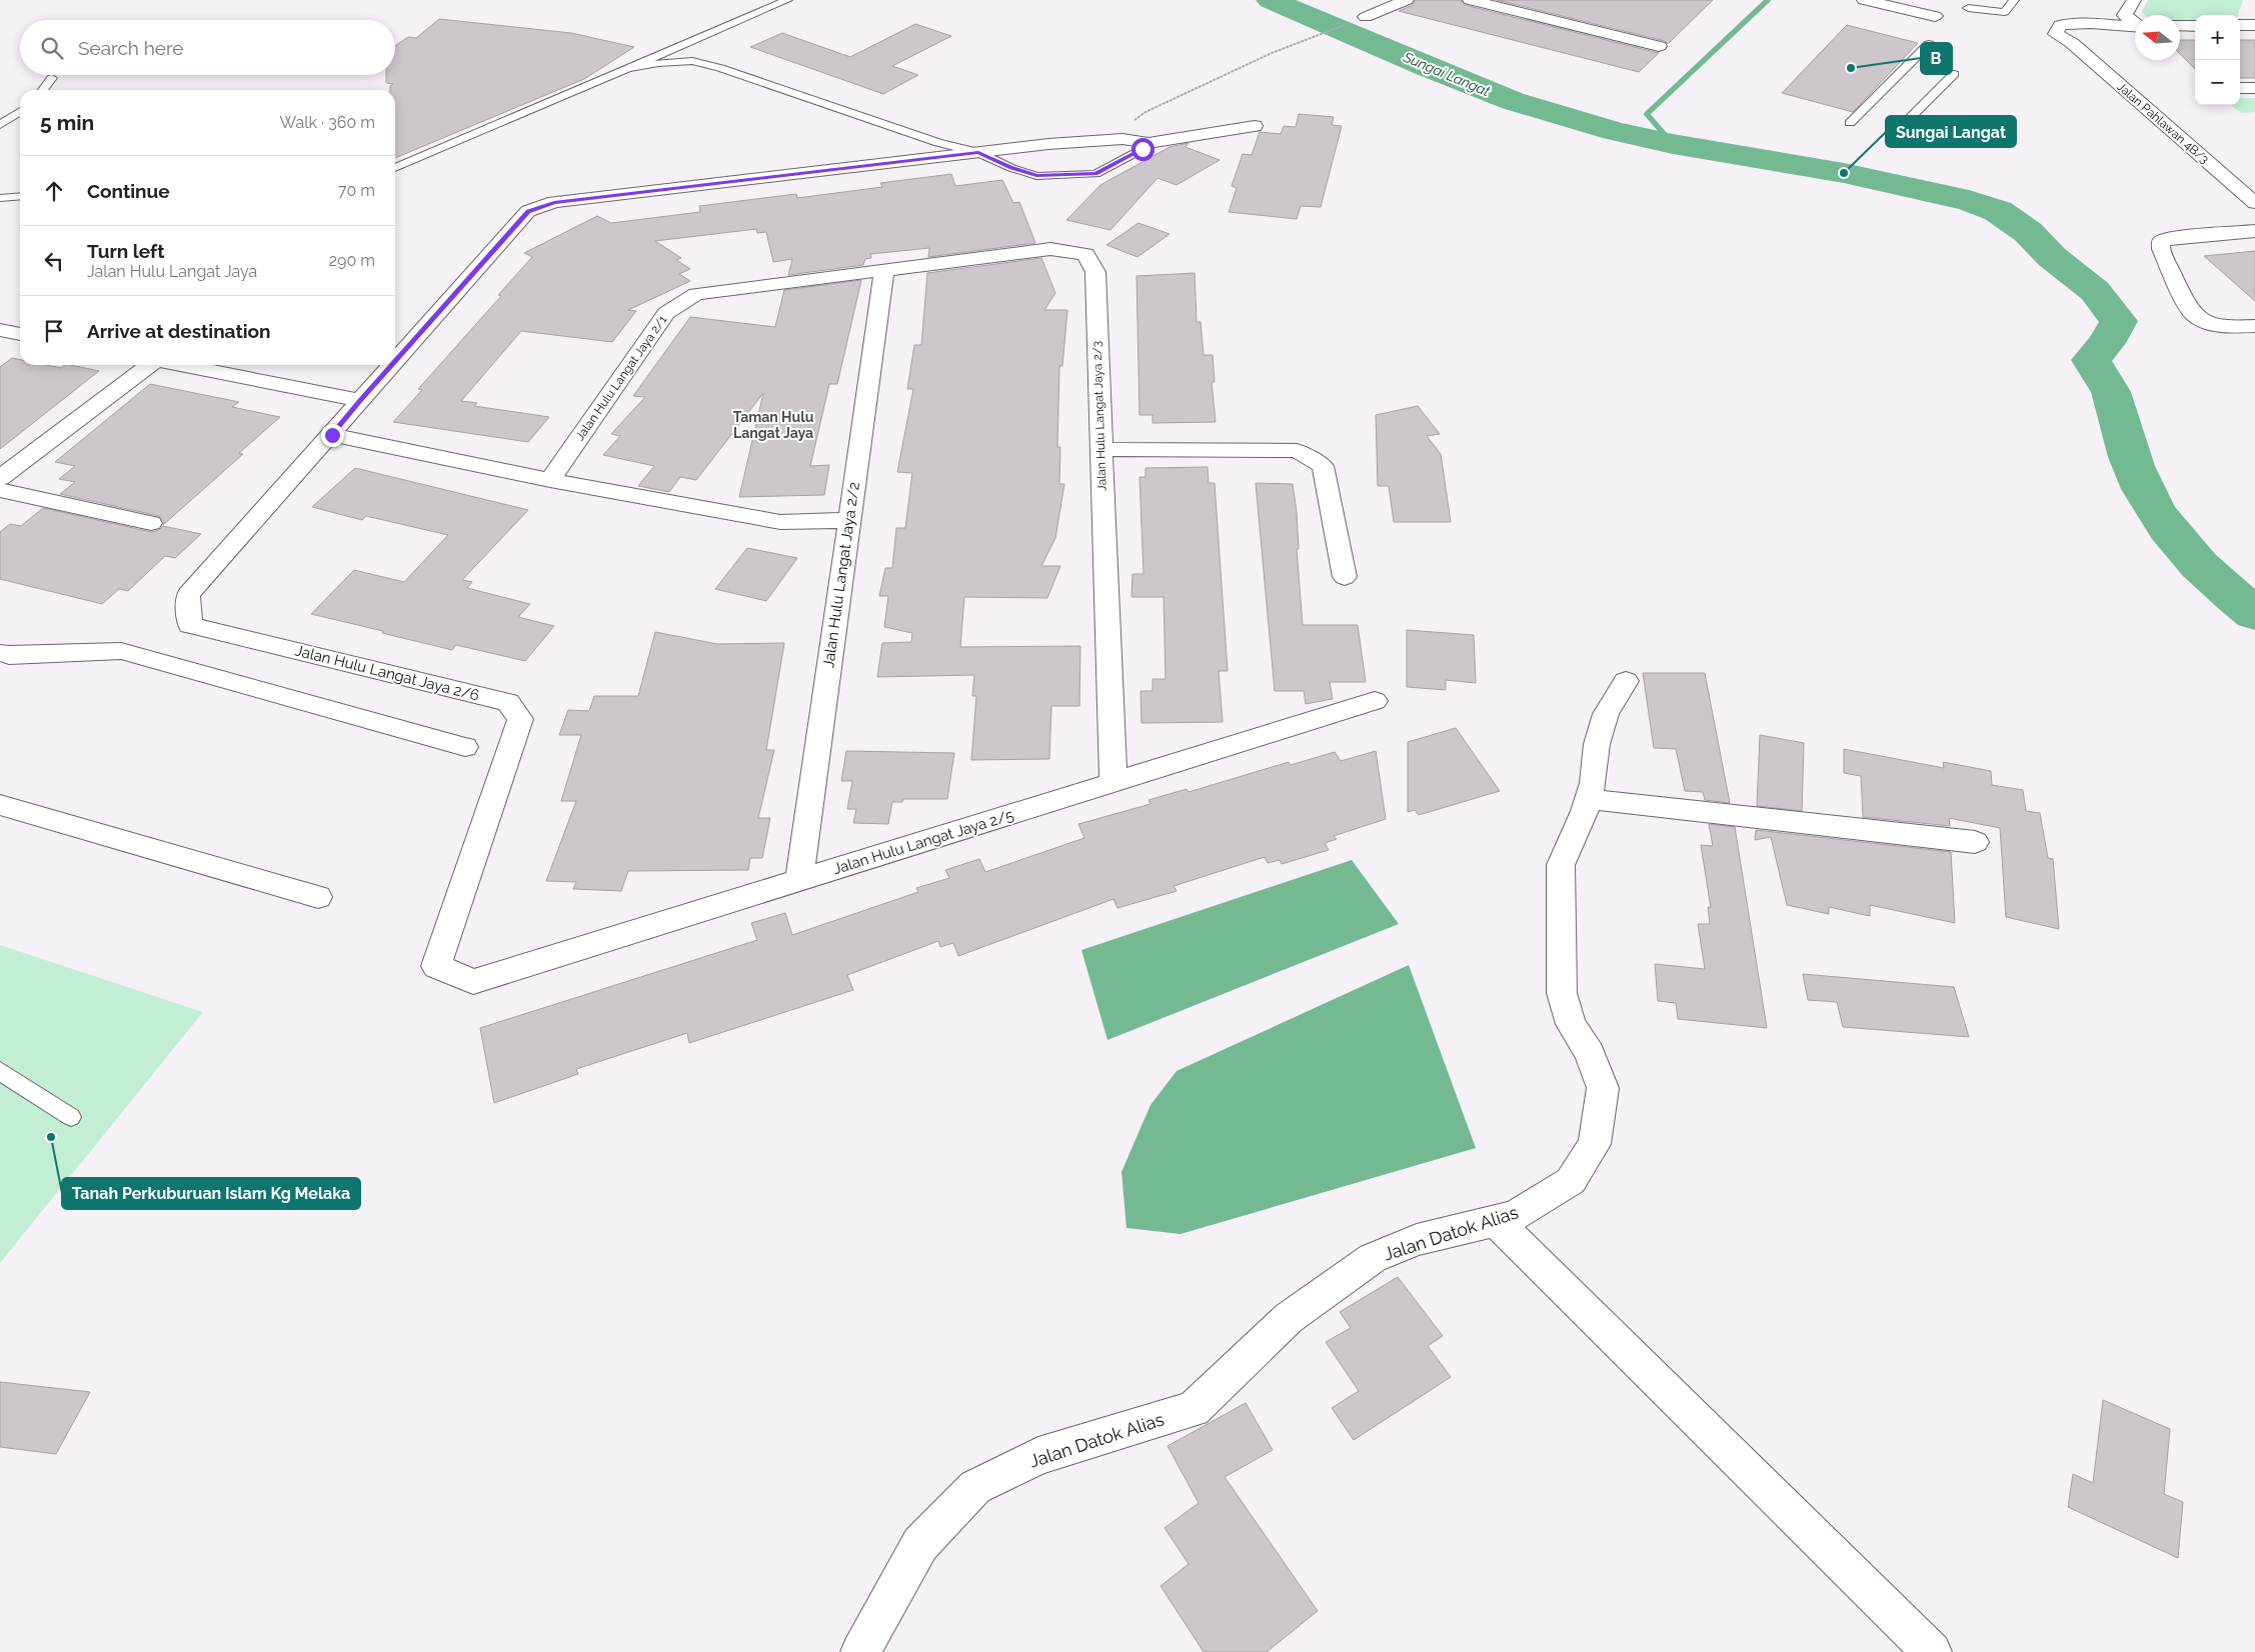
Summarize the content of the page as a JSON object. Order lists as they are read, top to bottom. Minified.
{"streets":{"street":["Jalan Pahlawan 4B/3","Jalan Hulu Langat Jaya 2/1","Jalan Hulu Langat Jaya 2/3","Jalan Hulu Langat Jaya 2/2","Jalan Hulu Langat Jaya 2/6","Jalan Hulu Langat Jaya 2/5","Jalan Datok Alias"]},"crossings":[["Jalan Hulu Langat Jaya 2/1","Jalan Hulu Langat Jaya 2/3"],["Jalan Hulu Langat Jaya 2/1","Jalan Hulu Langat Jaya 2/2"],["Jalan Hulu Langat Jaya 2/3","Jalan Hulu Langat Jaya 2/2"],["Jalan Hulu Langat Jaya 2/3","Jalan Hulu Langat Jaya 2/5"],["Jalan Hulu Langat Jaya 2/2","Jalan Hulu Langat Jaya 2/5"],["Jalan Hulu Langat Jaya 2/6","Jalan Hulu Langat Jaya 2/5"]],"districts":["Taman Hulu Langat Jaya"],"water":["Sungai Langat"],"places":["B","Sungai Langat","Tanah Perkuburuan Islam Kg Melaka"],"north":"left","page":{"map_buttons":["+","−"],"search":"Search here","heading":["5 min","Walk · 360 m"],"list":[["Continue","70 m"],["Turn left","Jalan Hulu Langat Jaya","290 m"],"Arrive at destination"]}}
